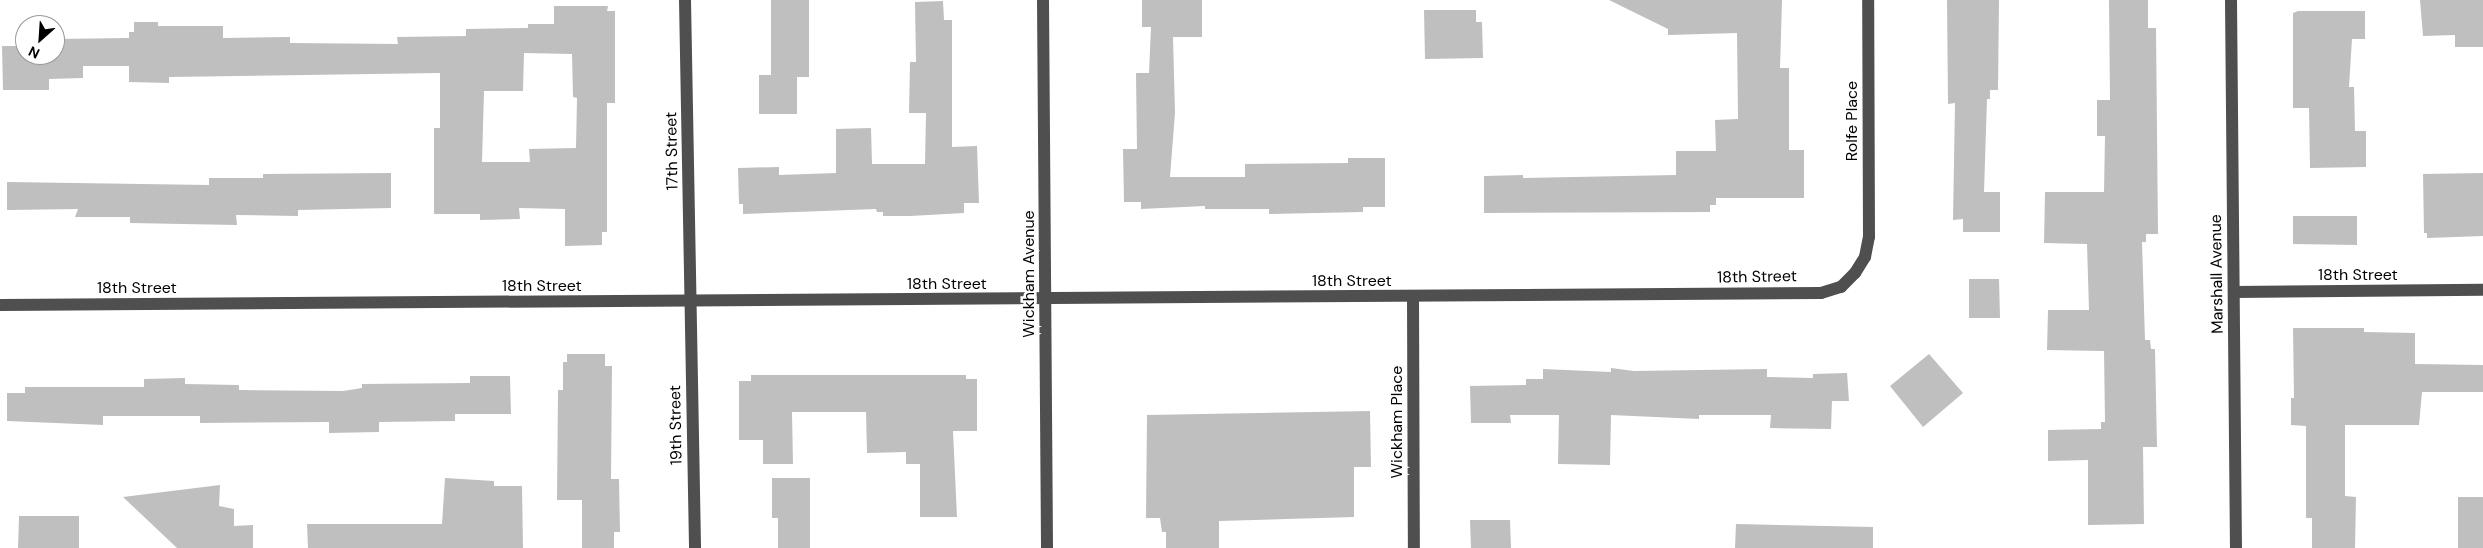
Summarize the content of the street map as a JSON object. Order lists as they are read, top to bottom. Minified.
{"streets":{"street":["Rolfe Place","17th Street","Wickham Avenue","Marshall Avenue","18th Street","Wickham Place","19th Street"]},"crossings":[["Rolfe Place","18th Street"],["17th Street","18th Street"],["17th Street","19th Street"],["Wickham Avenue","18th Street"],["Marshall Avenue","18th Street"],["18th Street","Wickham Place"],["18th Street","19th Street"]],"north":"bottom left"}
